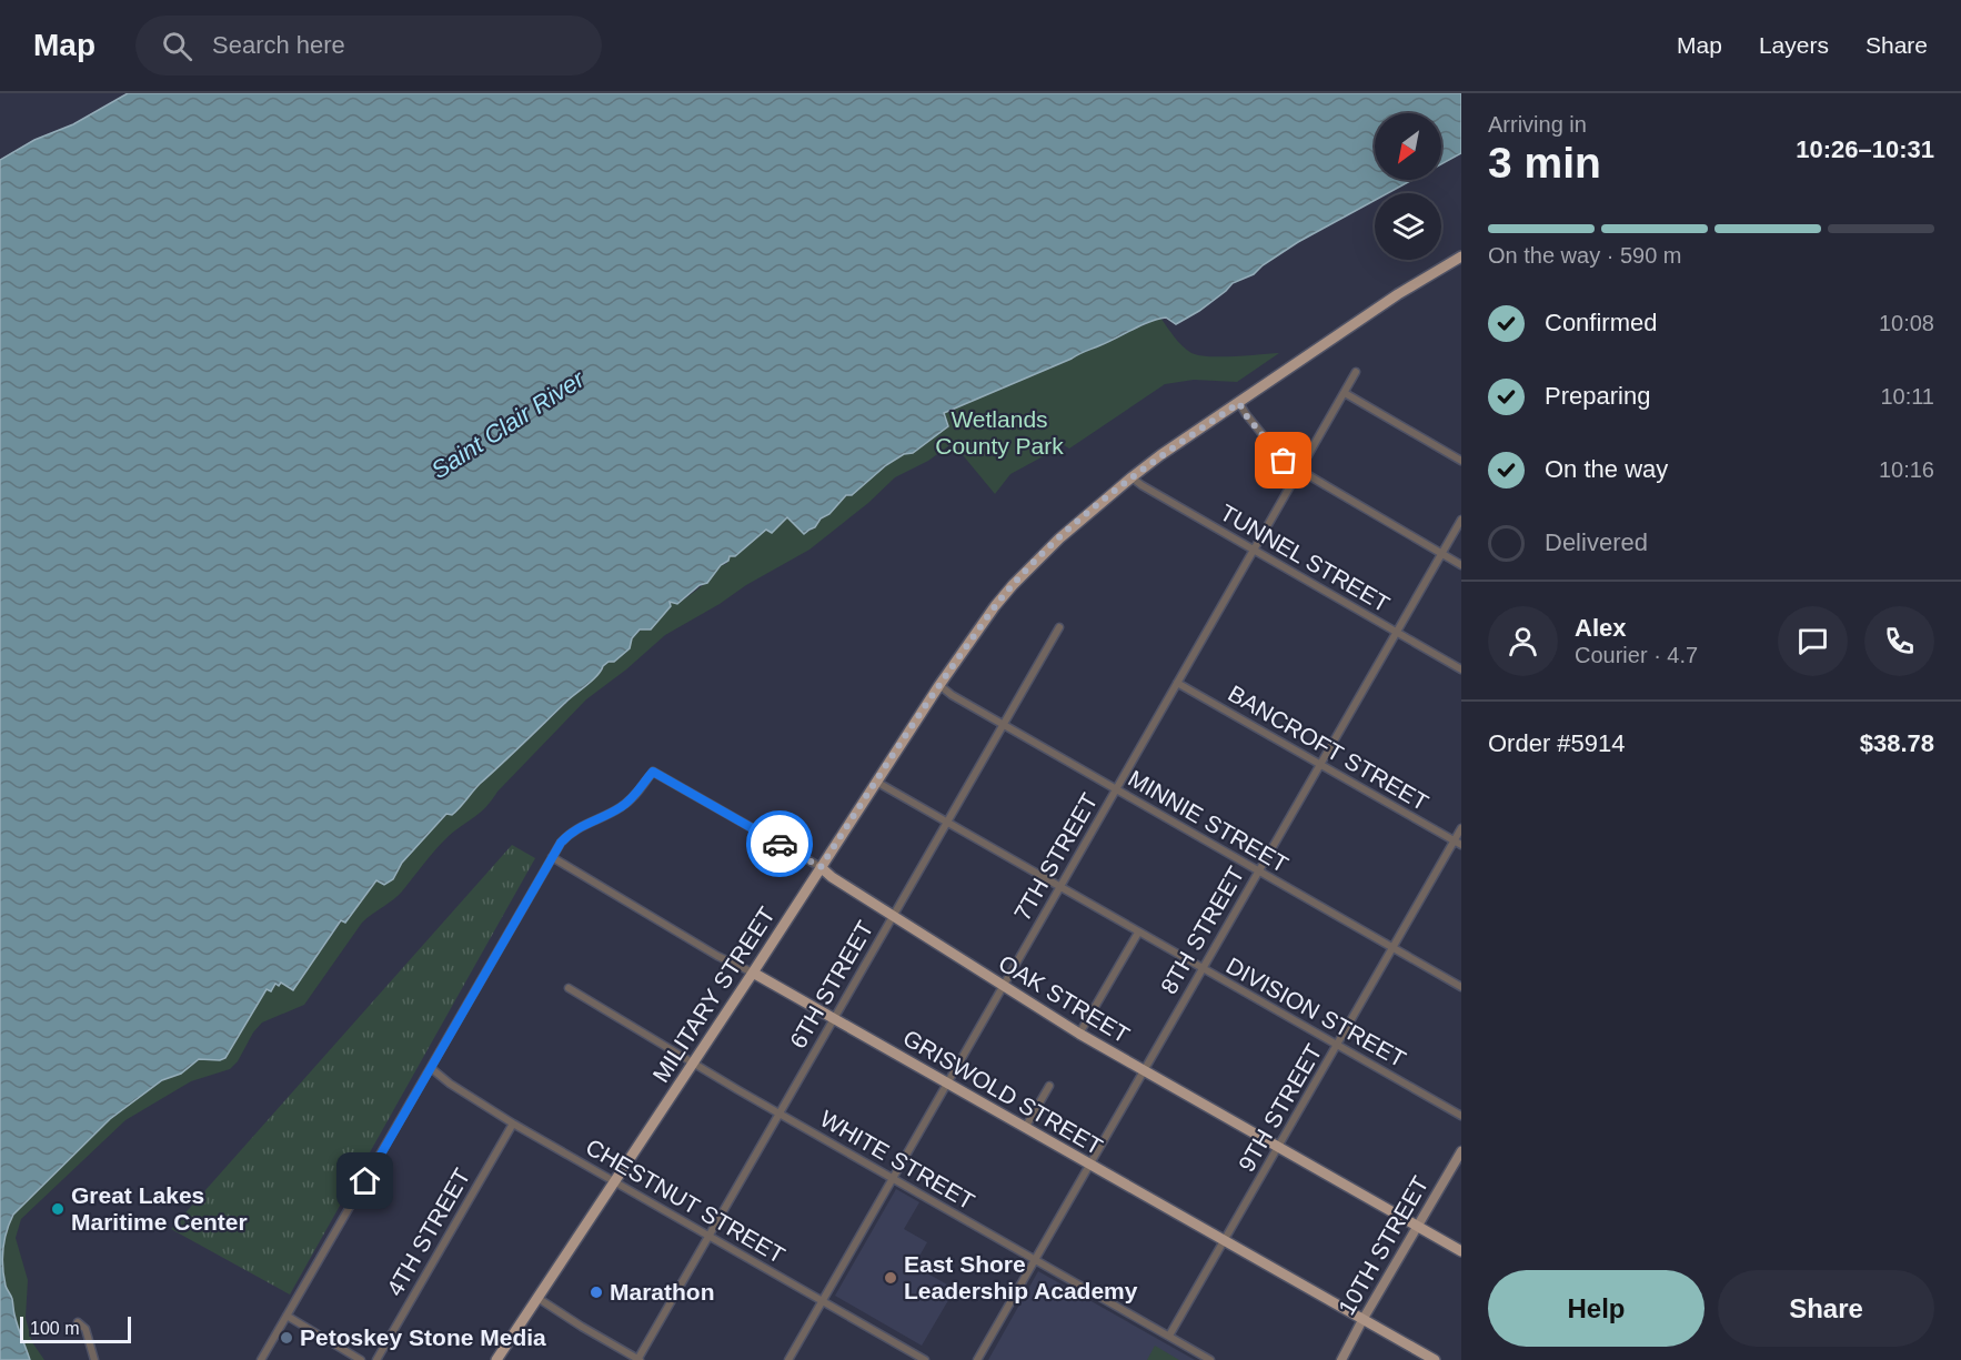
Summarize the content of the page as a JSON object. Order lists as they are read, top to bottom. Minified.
{"streets":{"main road":["MILITARY STREET","OAK STREET","GRISWOLD STREET"],"street":["TUNNEL STREET","BANCROFT STREET","MINNIE STREET","7TH STREET","8TH STREET","6TH STREET","DIVISION STREET","9TH STREET","WHITE STREET","CHESTNUT STREET","4TH STREET","10TH STREET"]},"crossings":[["TUNNEL STREET","7TH STREET"],["TUNNEL STREET","8TH STREET"],["TUNNEL STREET","MILITARY STREET"],["BANCROFT STREET","7TH STREET"],["BANCROFT STREET","8TH STREET"],["BANCROFT STREET","9TH STREET"],["MINNIE STREET","7TH STREET"],["MINNIE STREET","8TH STREET"],["MINNIE STREET","6TH STREET"],["MINNIE STREET","MILITARY STREET"],["MINNIE STREET","9TH STREET"],["7TH STREET","OAK STREET"],["7TH STREET","DIVISION STREET"],["7TH STREET","GRISWOLD STREET"],["7TH STREET","WHITE STREET"],["7TH STREET","CHESTNUT STREET"],["8TH STREET","OAK STREET"],["8TH STREET","DIVISION STREET"],["8TH STREET","GRISWOLD STREET"],["8TH STREET","WHITE STREET"],["6TH STREET","OAK STREET"],["6TH STREET","DIVISION STREET"],["6TH STREET","GRISWOLD STREET"],["6TH STREET","WHITE STREET"],["6TH STREET","CHESTNUT STREET"],["MILITARY STREET","OAK STREET"],["MILITARY STREET","DIVISION STREET"],["MILITARY STREET","GRISWOLD STREET"],["MILITARY STREET","WHITE STREET"],["MILITARY STREET","CHESTNUT STREET"],["OAK STREET","GRISWOLD STREET"],["OAK STREET","9TH STREET"],["OAK STREET","10TH STREET"],["DIVISION STREET","9TH STREET"],["GRISWOLD STREET","9TH STREET"],["GRISWOLD STREET","10TH STREET"],["9TH STREET","WHITE STREET"],["CHESTNUT STREET","4TH STREET"]],"water":["Saint Clair River"],"parks":["Wetlands County Park"],"places":["Great Lakes Maritime Center","East Shore Leadership Academy","Marathon","Petoskey Stone Media"],"scale_bar":"100 m","north":"bottom left","page":{"header":"Map","search":"Search here","nav":["Map","Layers","Share"],"heading":["3 min","Arriving in","10:26–10:31"],"panel":["Alex","Courier · 4.7","Order #5914","$38.78"],"bar":"On the way · 590 m","list":[["Confirmed","10:08"],["Preparing","10:11"],["On the way","10:16"],"Delivered"],"buttons":["Help","Share"],"scale":"100 m"}}
